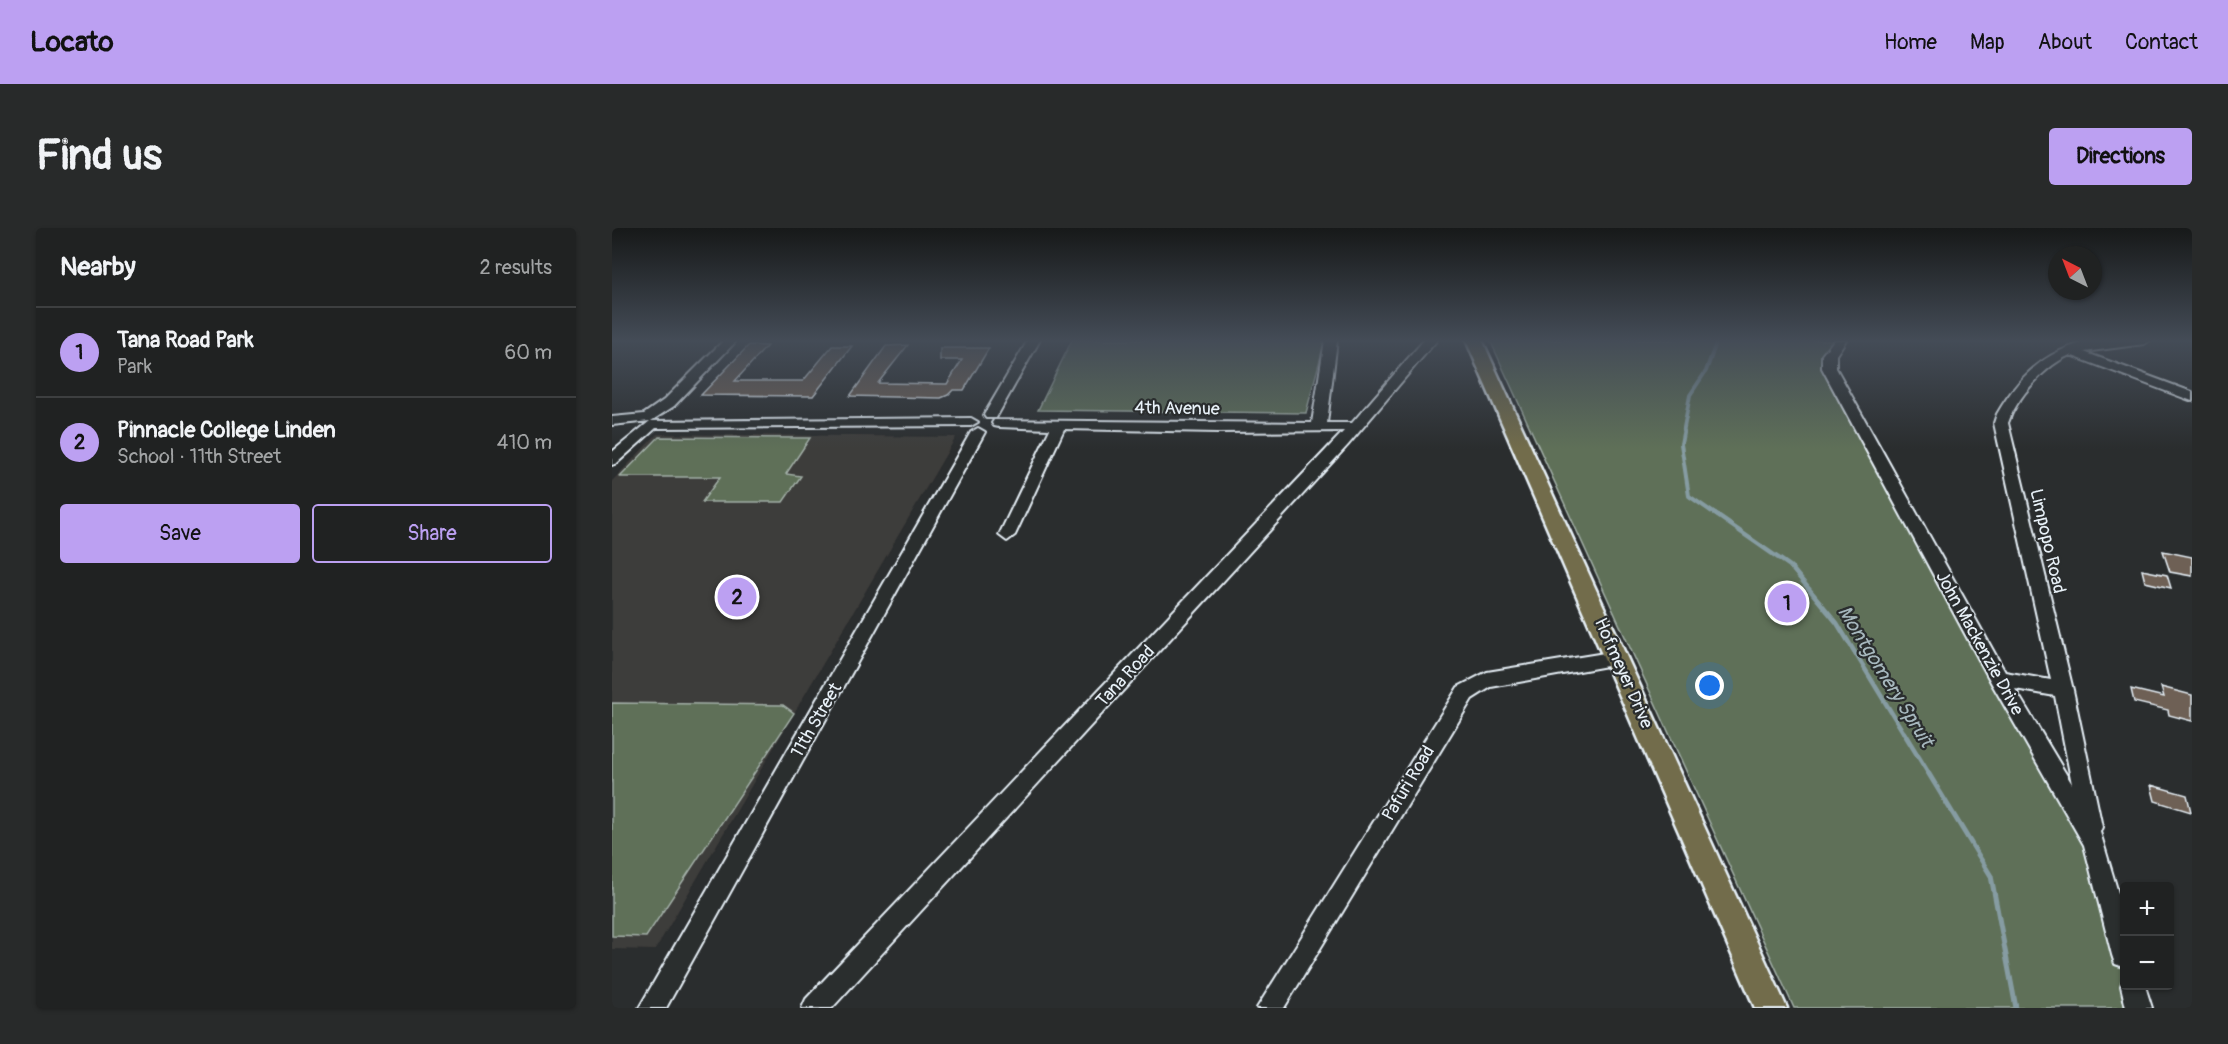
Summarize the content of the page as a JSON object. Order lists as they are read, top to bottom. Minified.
{"streets":{"main road":["Hofmeyer Drive"],"street":["4th Avenue","Limpopo Road","John Mackenzie Drive","Tana Road","11th Street","Pafuri Road"]},"crossings":[["4th Avenue","Tana Road"],["Limpopo Road","John Mackenzie Drive"],["Hofmeyer Drive","Pafuri Road"]],"water":["Montgomery Spruit"],"north":"top left","page":{"header":"Locato","nav":["Home","Map","About","Contact"],"buttons":["Directions",["Save","Share"]],"title":"Find us","heading":["Nearby","2 results"],"list":[{"mark":"1","name":"Tana Road Park","note":"Park","value":"60 m"},{"mark":"2","name":"Pinnacle College Linden","note":"School · 11th Street","value":"410 m"}],"pins":["2","1"],"map_buttons":["+","−"]}}
